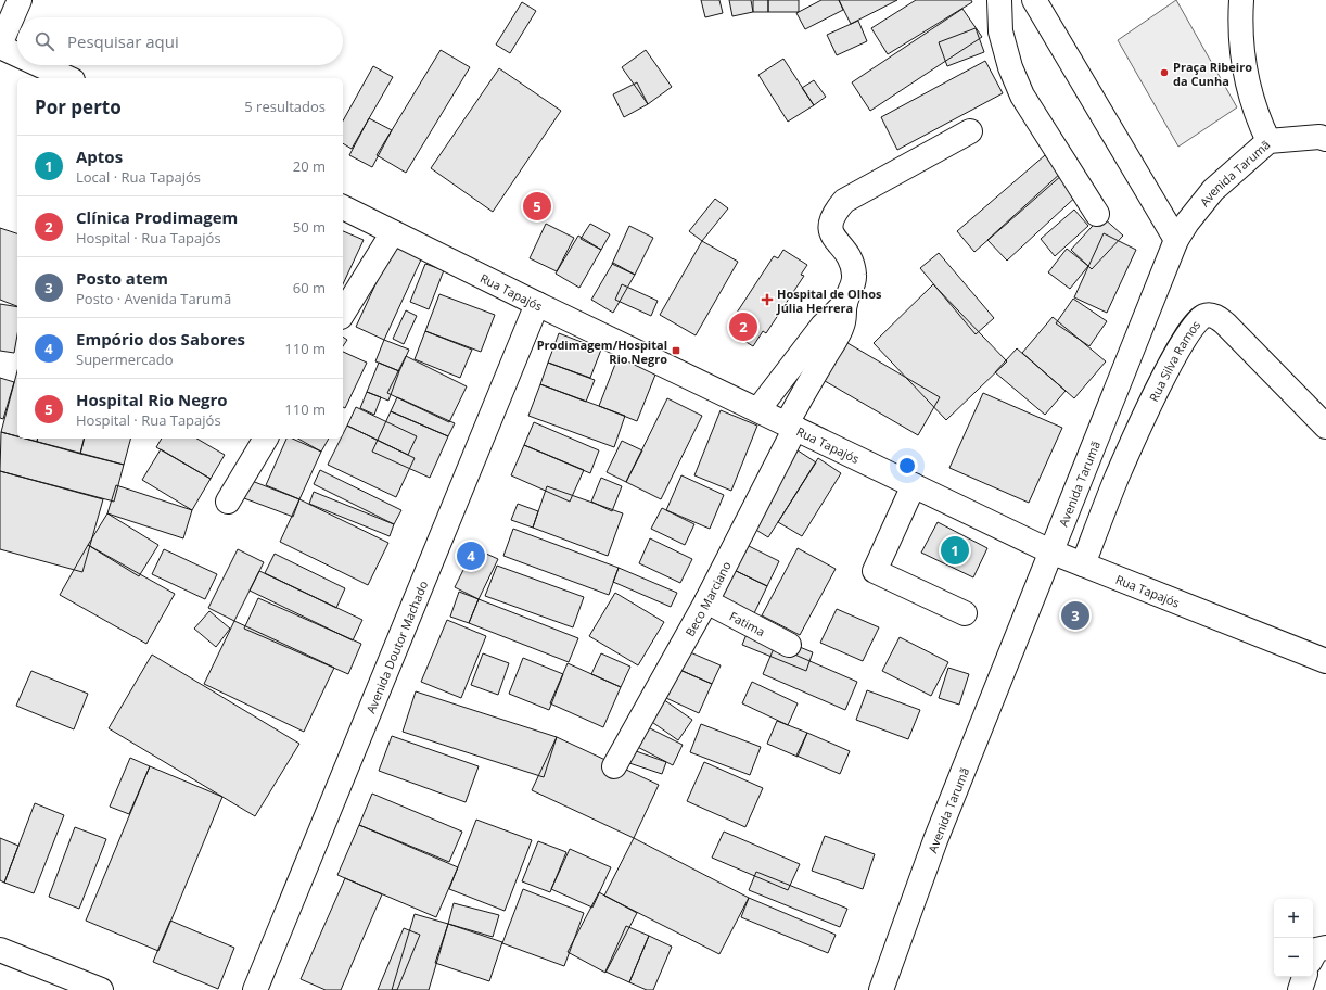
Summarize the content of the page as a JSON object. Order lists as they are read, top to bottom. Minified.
{"streets":{"street":["Avenida Tarumã","Rua Tapajós","Rua Silva Ramos","Beco Marciano","Fatima","Avenida Doutor Machado"]},"crossings":[["Avenida Tarumã","Rua Tapajós"],["Rua Tapajós","Rua Silva Ramos"],["Rua Tapajós","Beco Marciano"],["Rua Tapajós","Avenida Doutor Machado"],["Beco Marciano","Fatima"]],"places":{"other":["Praça Ribeiro da Cunha"],"health":["Hospital de Olhos Júlia Herrera"],"transit":["Prodimagem/Hospital Rio Negro"]},"page":{"search":"Pesquisar aqui","heading":["Por perto","5 resultados"],"list":[{"mark":"1","name":"Aptos","note":"Local · Rua Tapajós","value":"20 m"},{"mark":"2","name":"Clínica Prodimagem","note":"Hospital · Rua Tapajós","value":"50 m"},{"mark":"3","name":"Posto atem","note":"Posto · Avenida Tarumã","value":"60 m"},{"mark":"4","name":"Empório dos Sabores","note":"Supermercado","value":"110 m"},{"mark":"5","name":"Hospital Rio Negro","note":"Hospital · Rua Tapajós","value":"110 m"}],"pins":["5","2","1","4","3"],"map_buttons":["+","−"]}}
